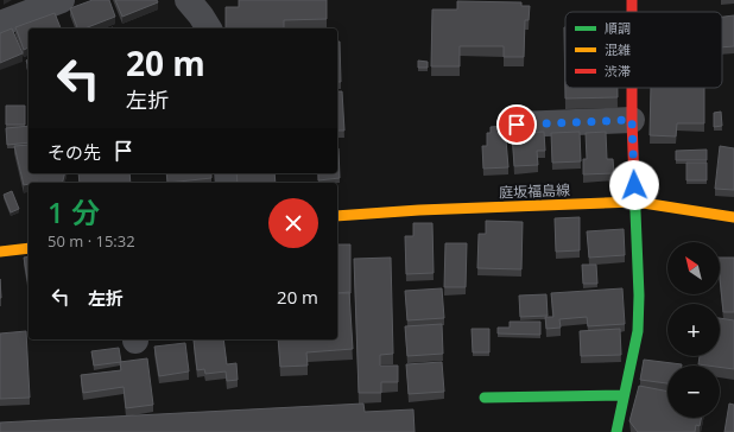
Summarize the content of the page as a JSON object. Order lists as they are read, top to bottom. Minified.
{"streets":{"street":["庭坂福島線"]},"legend":["順調","混雑","渋滞"],"north":"top left","page":{"turn":["20 m","左折"],"then":"その先","heading":["1 分","50 m · 15:32"],"map_buttons":["+","−"],"list":[{"name":"左折","value":"20 m"}]}}
